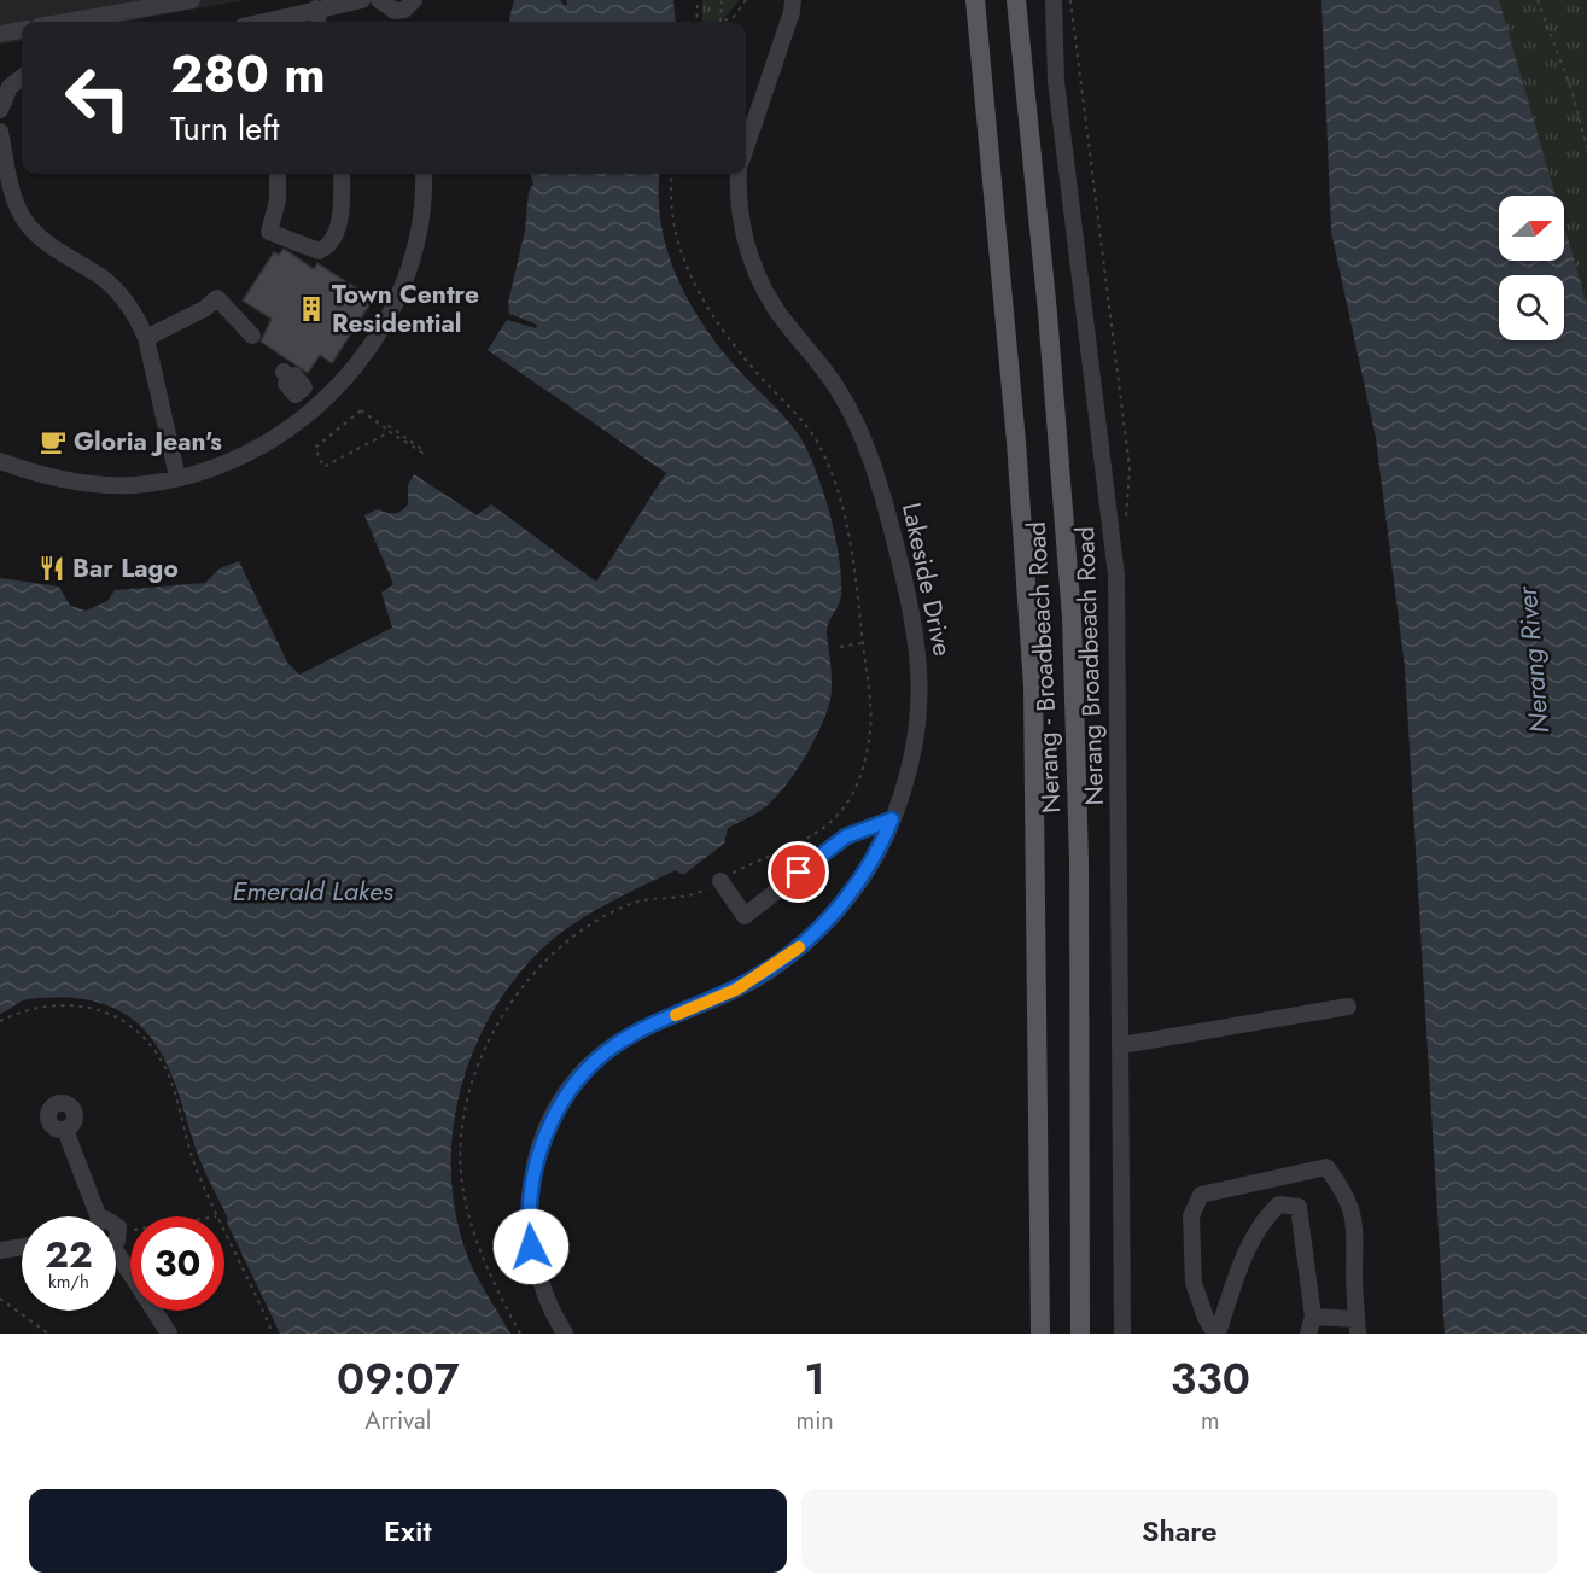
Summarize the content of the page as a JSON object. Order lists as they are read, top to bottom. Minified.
{"streets":{"main road":["Nerang - Broadbeach Road"],"street":["Lakeside Drive","Nerang Broadbeach Road"]},"water":["Nerang River","Emerald Lakes"],"places":{"building":["Town Centre Residential"],"cafe":["Gloria Jean's"],"restaurant":["Bar Lago"]},"north":"right","page":{"turn":["280 m","Turn left"],"speed":"22 km/h","limit":"30","eta":["09:07","Arrival","1","min","330","m"],"buttons":["Exit","Share"]}}
